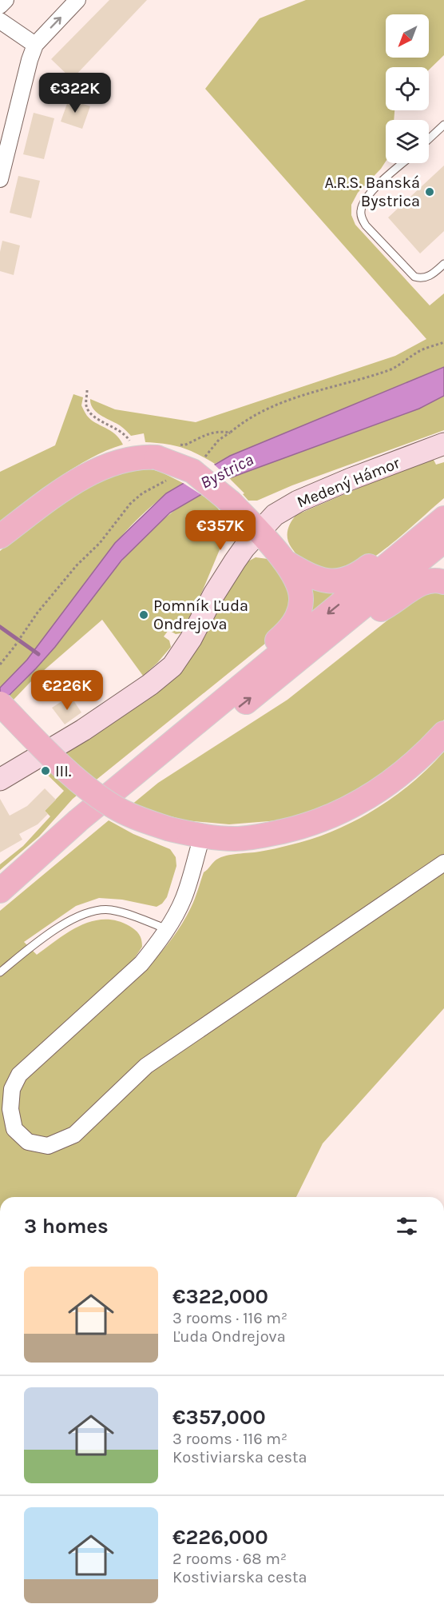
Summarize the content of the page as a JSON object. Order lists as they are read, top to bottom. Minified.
{"streets":{"street":["Medený Hámor"]},"water":["Bystrica"],"places":["A.R.S. Banská Bystrica","Pomník Ľuda Ondrejova","III."],"north":"bottom left","page":{"price":["€322K","€357K","€226K"],"heading":"3 homes","list":[{"name":"€322,000","note":"3 rooms · 116 m² · Ľuda Ondrejova"},{"name":"€357,000","note":"3 rooms · 116 m² · Kostiviarska cesta"},{"name":"€226,000","note":"2 rooms · 68 m² · Kostiviarska cesta"}]}}
